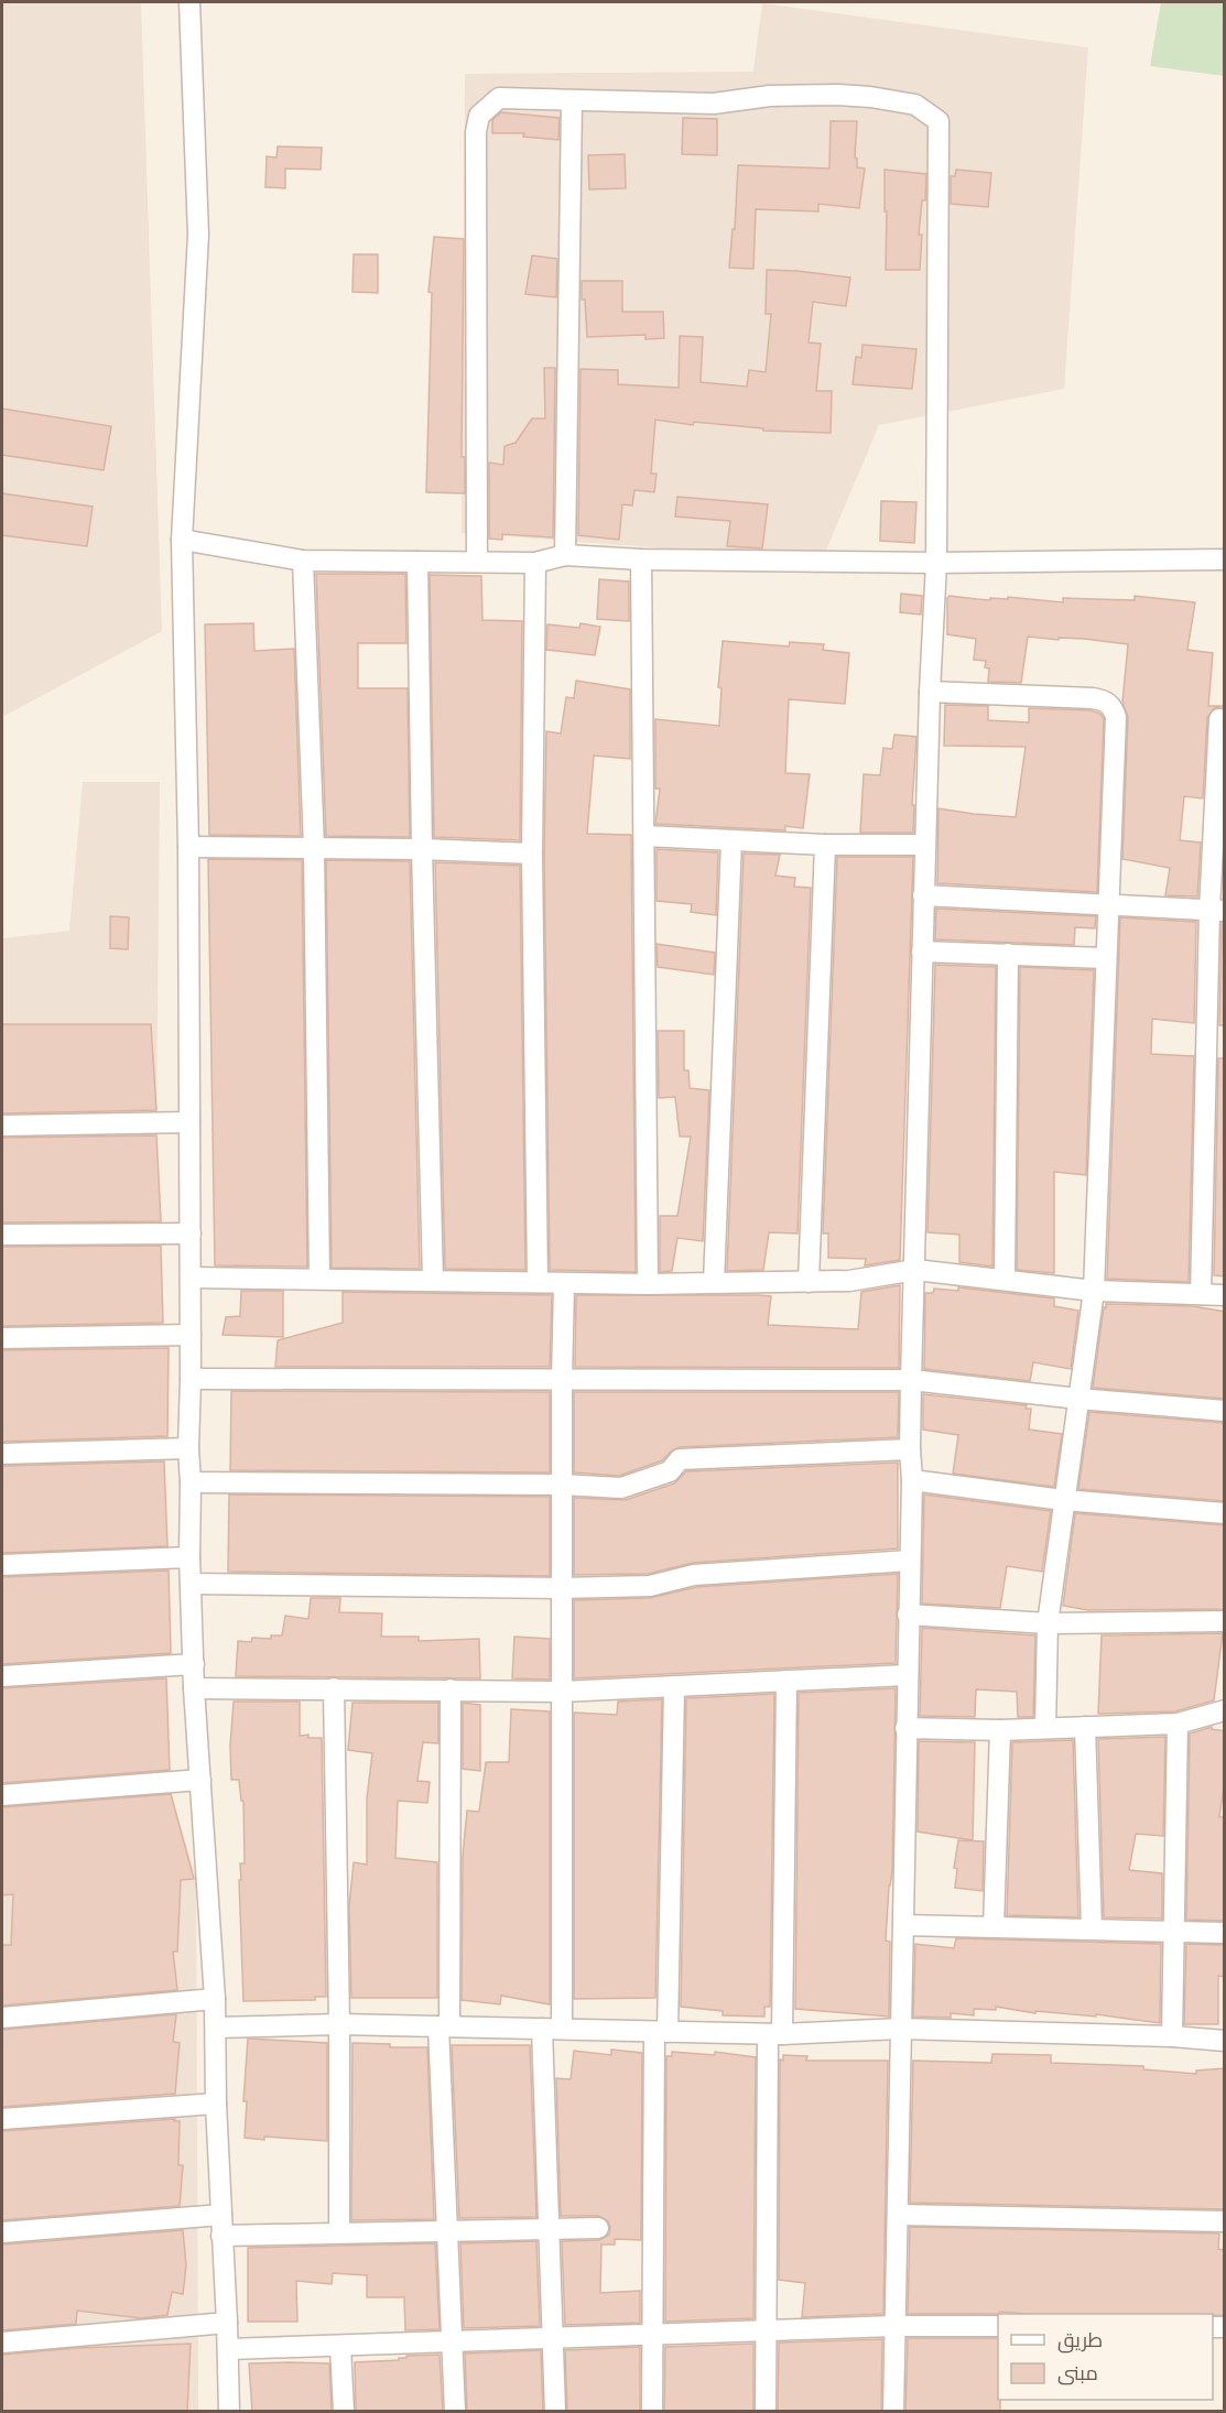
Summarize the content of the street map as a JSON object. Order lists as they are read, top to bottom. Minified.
{"legend":["طريق","مبنى"]}
